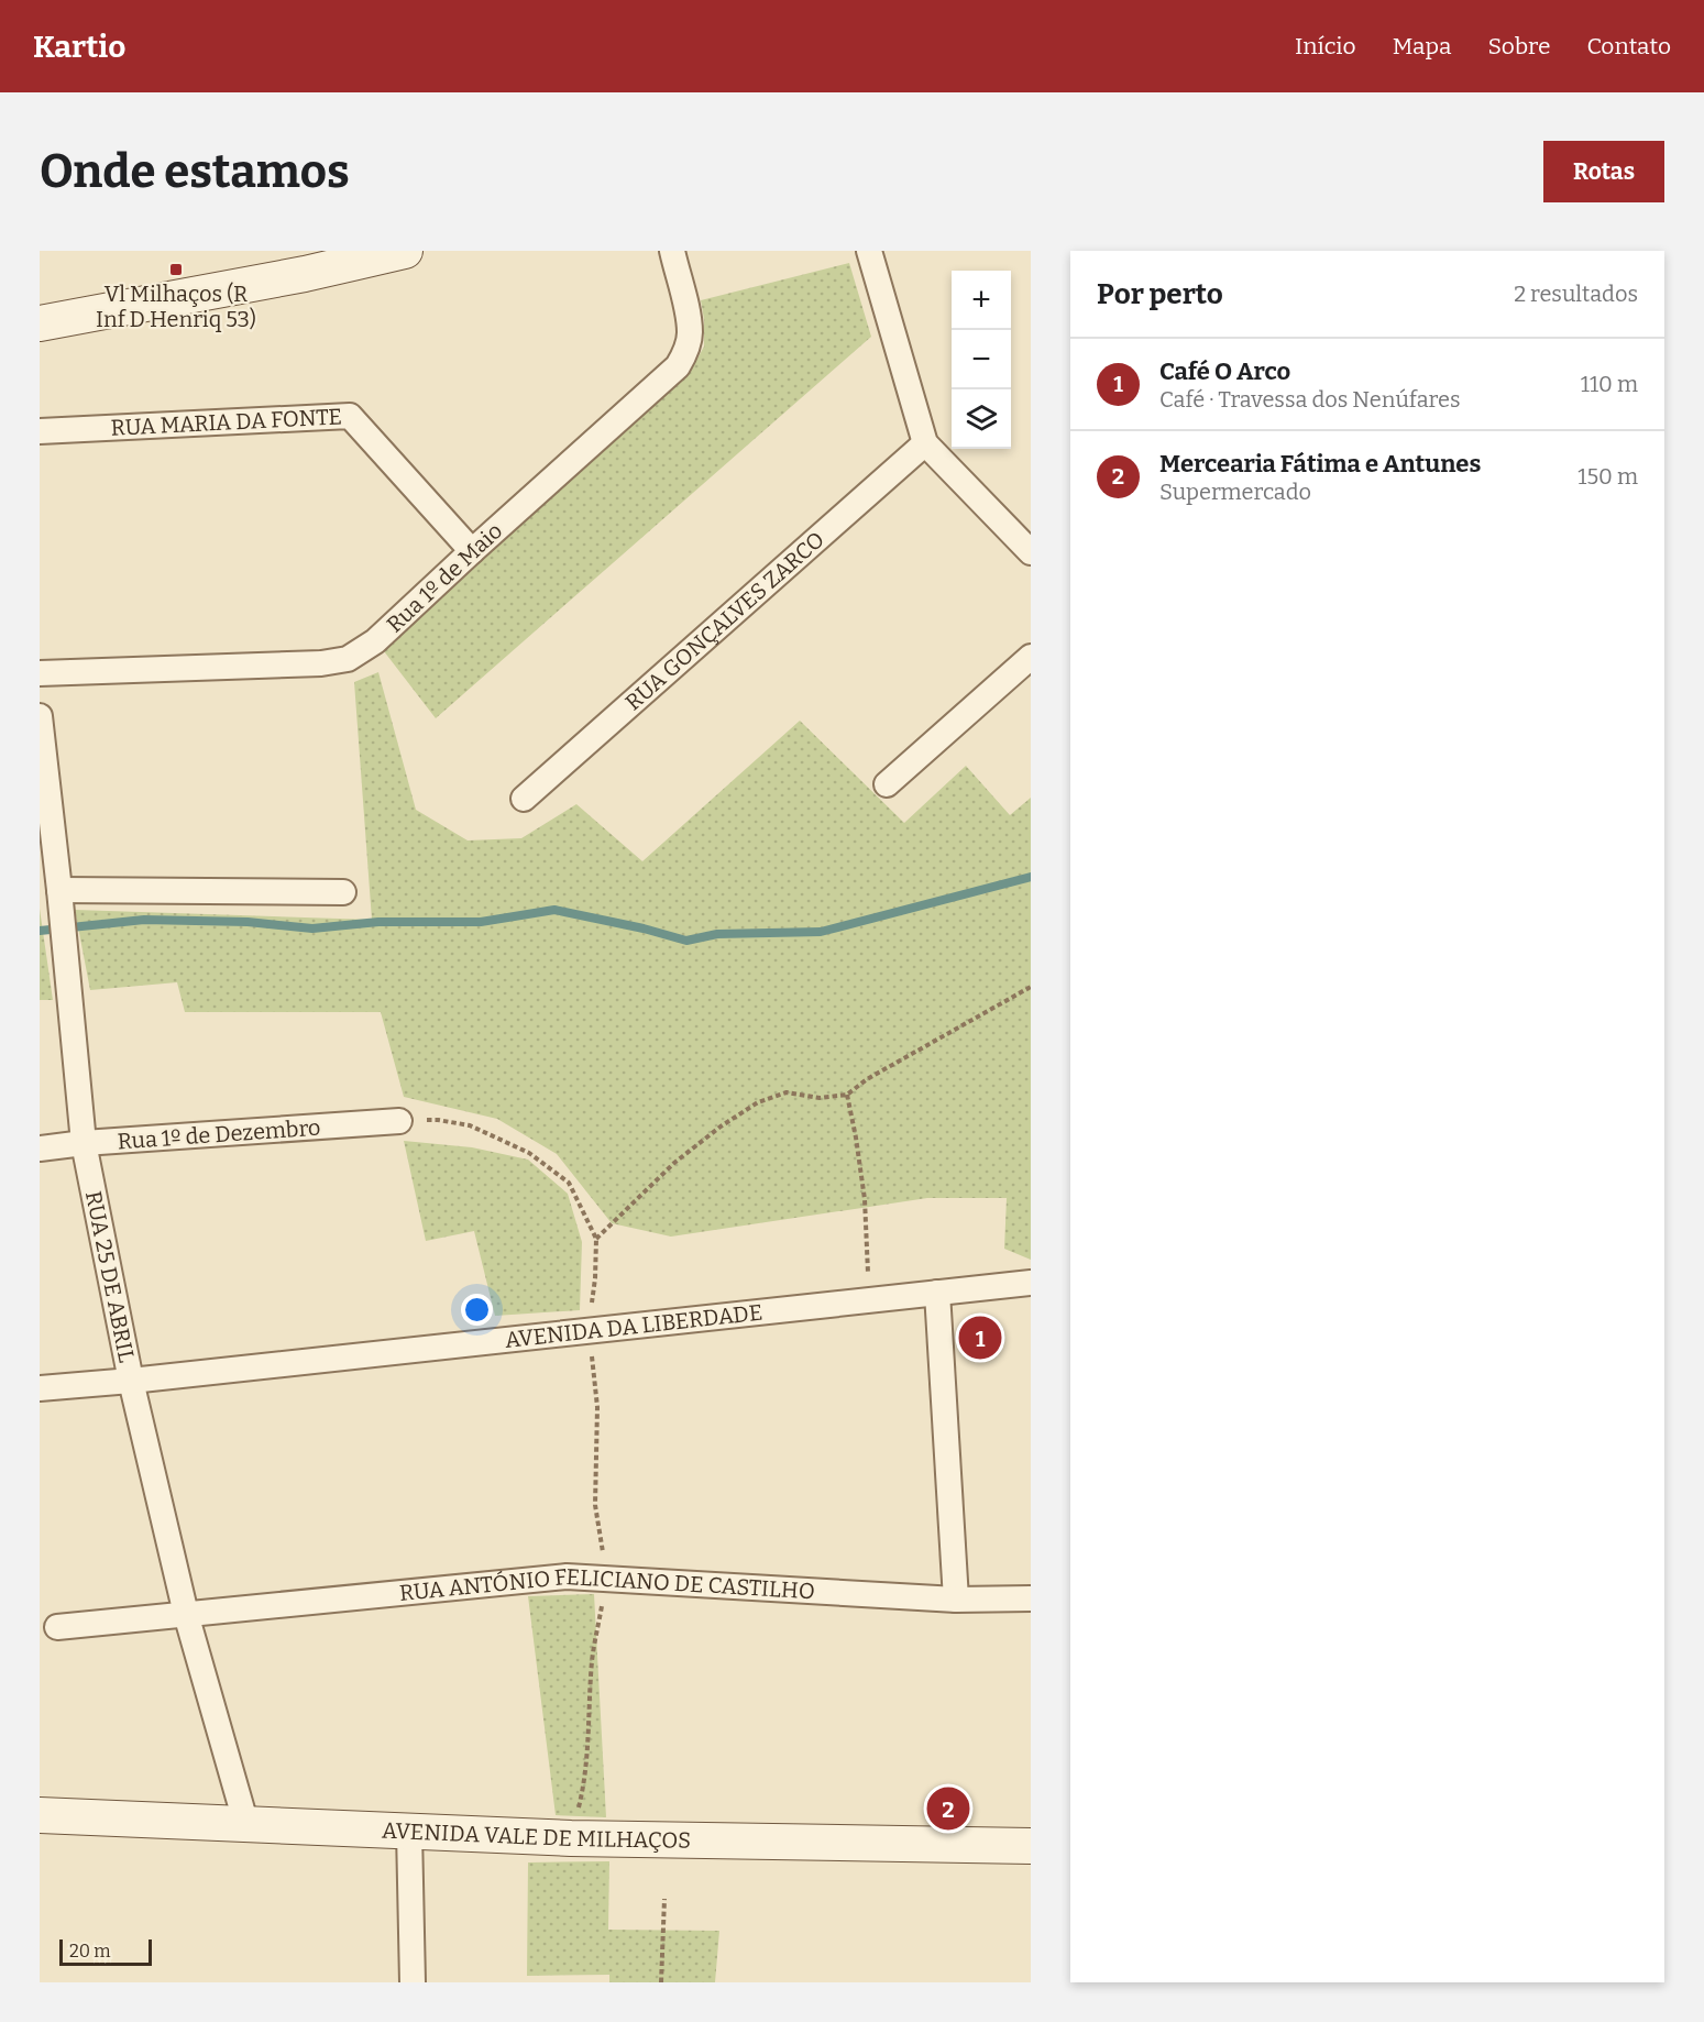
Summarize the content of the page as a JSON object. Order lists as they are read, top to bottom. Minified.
{"streets":{"street":["RUA MARIA DA FONTE","Rua 1º de Maio","RUA GONÇALVES ZARCO","Rua 1º de Dezembro","RUA 25 DE ABRIL","AVENIDA DA LIBERDADE","RUA ANTÓNIO FELICIANO DE CASTILHO","AVENIDA VALE DE MILHAÇOS"]},"crossings":[["RUA MARIA DA FONTE","Rua 1º de Maio"],["Rua 1º de Dezembro","RUA 25 DE ABRIL"],["RUA 25 DE ABRIL","AVENIDA DA LIBERDADE"],["RUA 25 DE ABRIL","RUA ANTÓNIO FELICIANO DE CASTILHO"],["RUA 25 DE ABRIL","AVENIDA VALE DE MILHAÇOS"]],"places":{"transit":["Vl Milhaços (R Inf D Henriq 53)"]},"scale_bar":"20 m","page":{"header":"Kartio","nav":["Início","Mapa","Sobre","Contato"],"buttons":"Rotas","title":"Onde estamos","heading":["Por perto","2 resultados"],"map_buttons":["+","−"],"list":[{"mark":"1","name":"Café O Arco","note":"Café · Travessa dos Nenúfares","value":"110 m"},{"mark":"2","name":"Mercearia Fátima e Antunes","note":"Supermercado","value":"150 m"}],"pins":["1","2"],"scale":"20 m"}}
